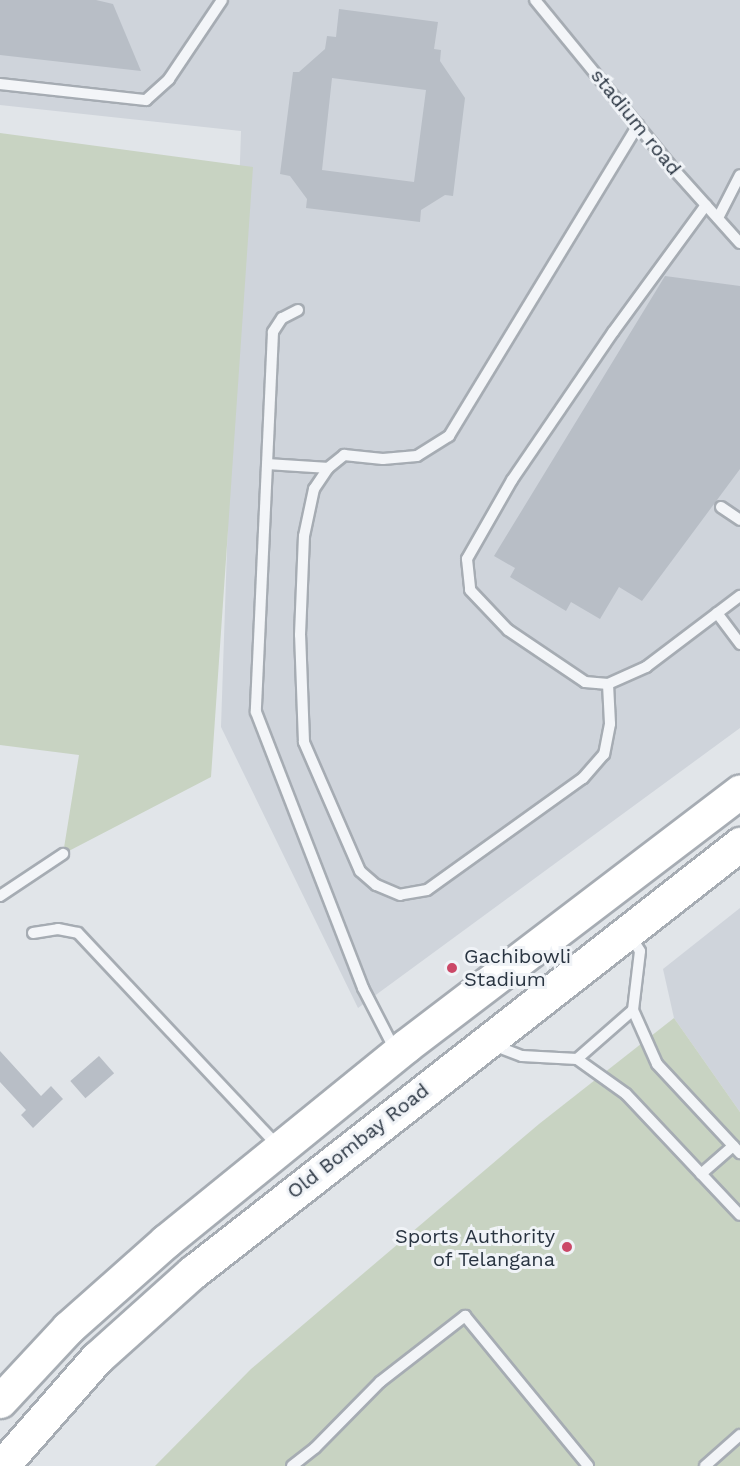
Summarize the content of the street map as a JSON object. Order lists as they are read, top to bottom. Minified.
{"streets":{"main road":["Old Bombay Road"],"lane":["stadium road"]},"places":["Gachibowli Stadium","Sports Authority of Telangana"]}
